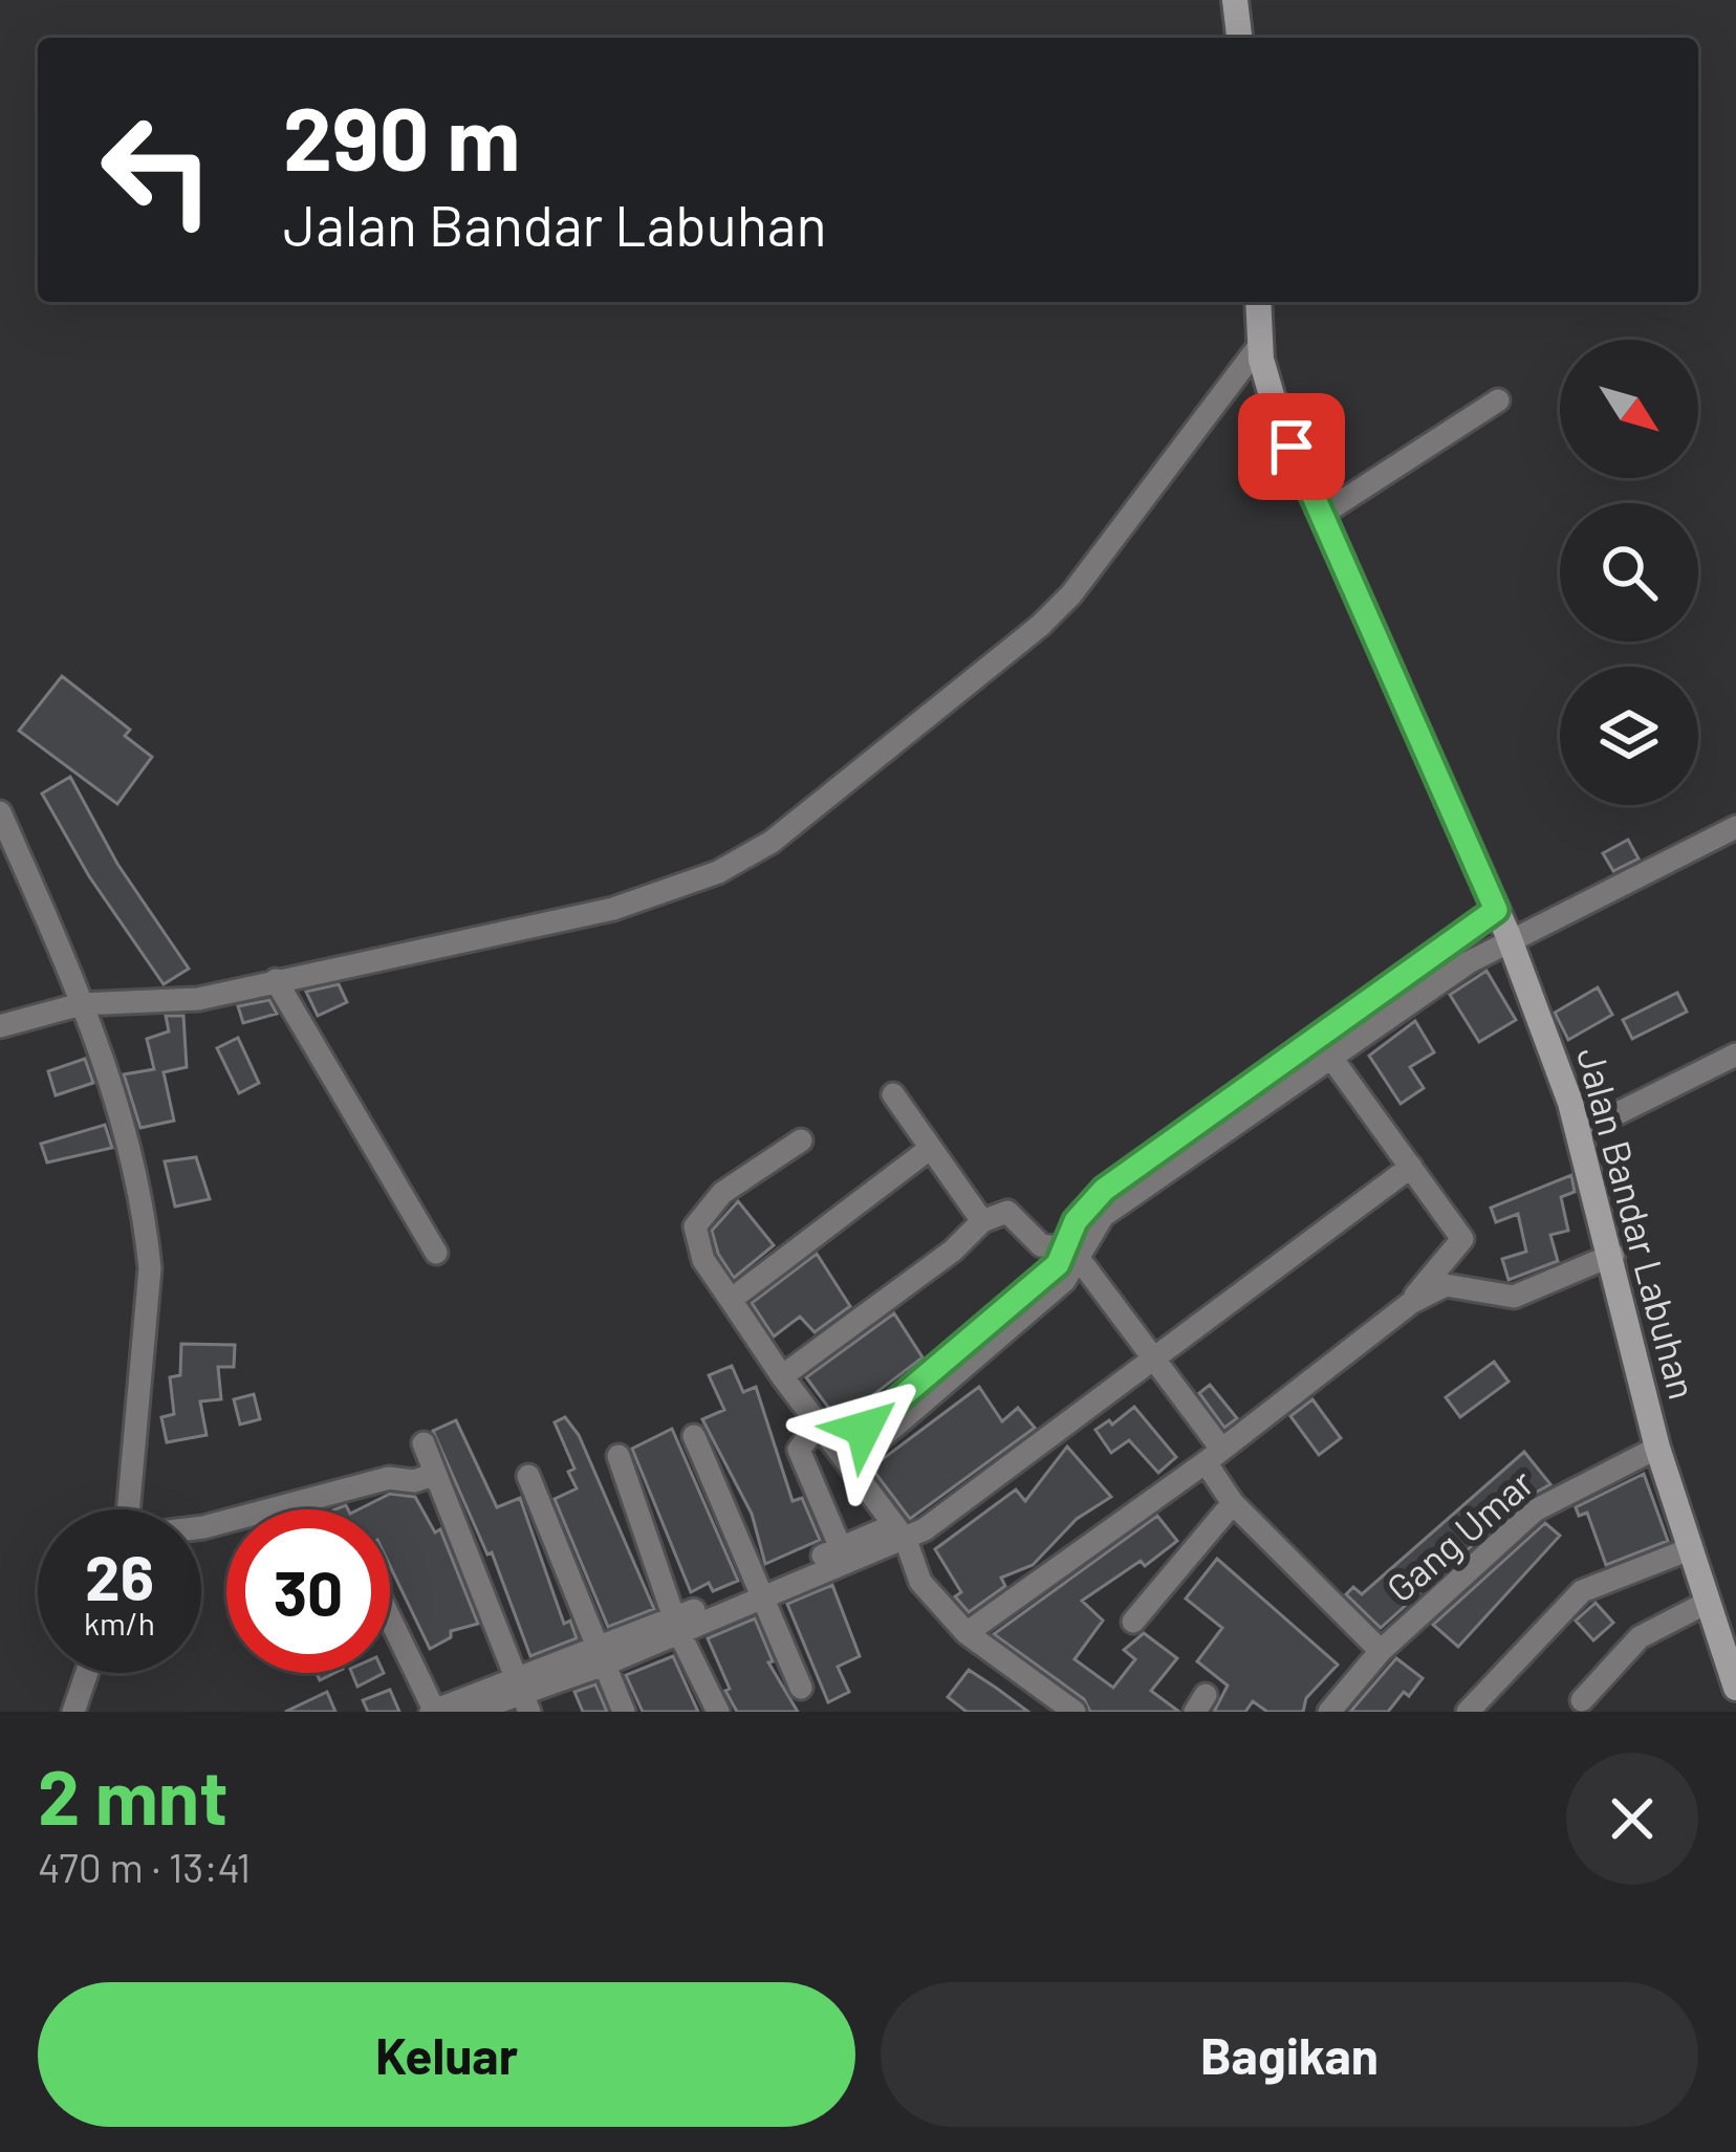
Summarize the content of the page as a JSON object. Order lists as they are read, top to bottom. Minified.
{"streets":{"main road":["Jalan Bandar Labuhan"],"street":["Gang Umar"]},"crossings":[["Jalan Bandar Labuhan","Gang Umar"]],"north":"bottom right","page":{"turn":["290 m","Jalan Bandar Labuhan"],"speed":"26 km/h","limit":"30","heading":["2 mnt","470 m · 13:41"],"buttons":["Keluar","Bagikan"]}}
